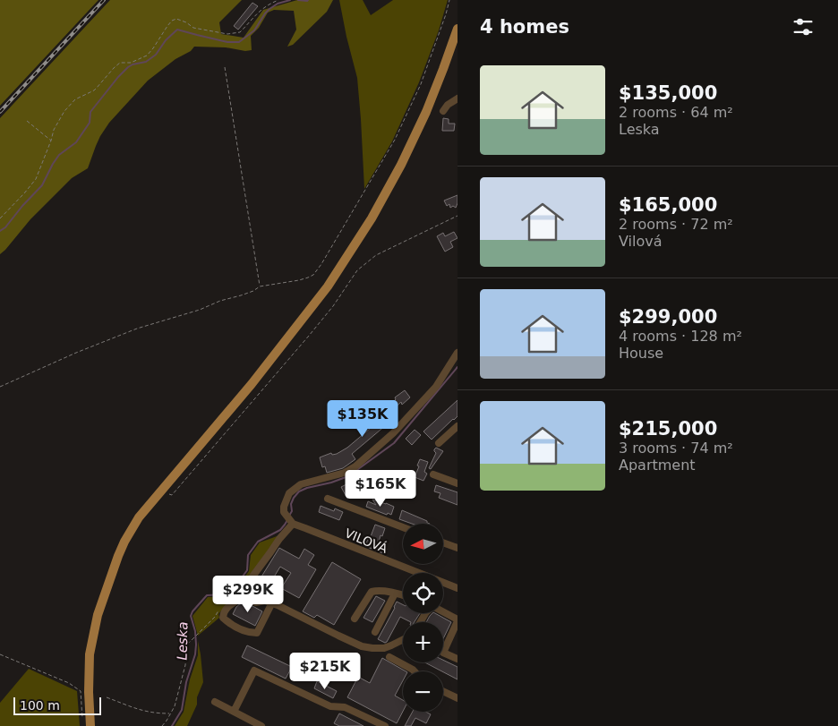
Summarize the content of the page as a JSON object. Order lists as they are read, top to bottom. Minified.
{"streets":{"street":["VILOVÁ"]},"water":["Leska"],"scale_bar":"100 m","north":"left","page":{"heading":"4 homes","list":[{"name":"$135,000","note":"2 rooms · 64 m² · Leska"},{"name":"$165,000","note":"2 rooms · 72 m² · Vilová"},{"name":"$299,000","note":"4 rooms · 128 m² · House"},{"name":"$215,000","note":"3 rooms · 74 m² · Apartment"}],"price":["$135K","$165K","$299K","$215K"],"map_buttons":["+","−"],"scale":"100 m"}}
